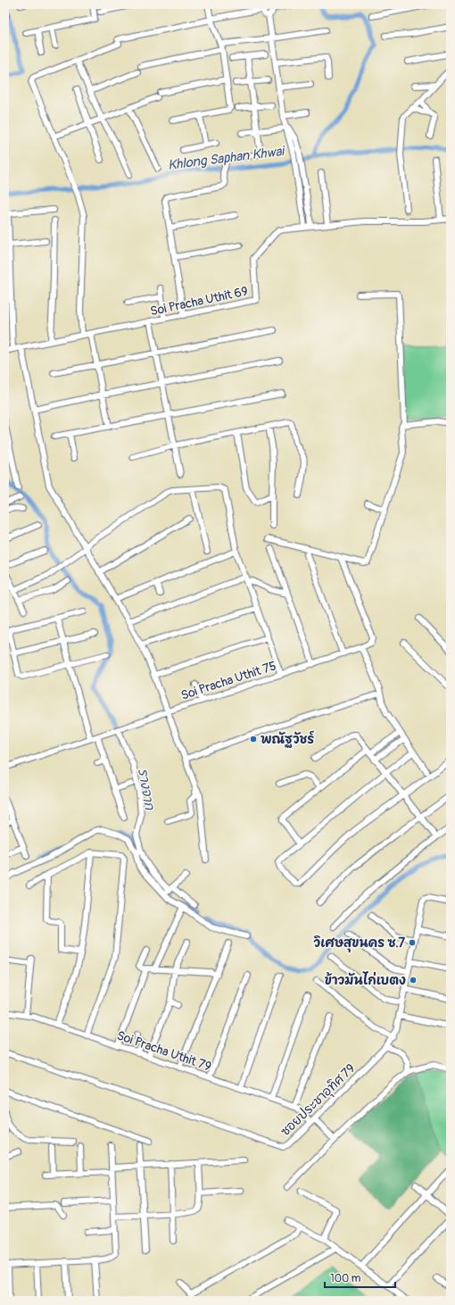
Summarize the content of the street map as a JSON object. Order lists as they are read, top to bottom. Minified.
{"streets":{"street":["Soi Pracha Uthit 69","Soi Pracha Uthit 75","Soi Pracha Uthit 79","ซอยประชาอุทิศ 79"]},"crossings":[["Soi Pracha Uthit 79","ซอยประชาอุทิศ 79"]],"water":["Khlong Saphan Khwai","รางจาก"],"places":["พณัฐวัชร์","วิเศษสุขนคร ซ.7","ข้าวมันไก่เบตง"],"scale_bar":"100 m"}
